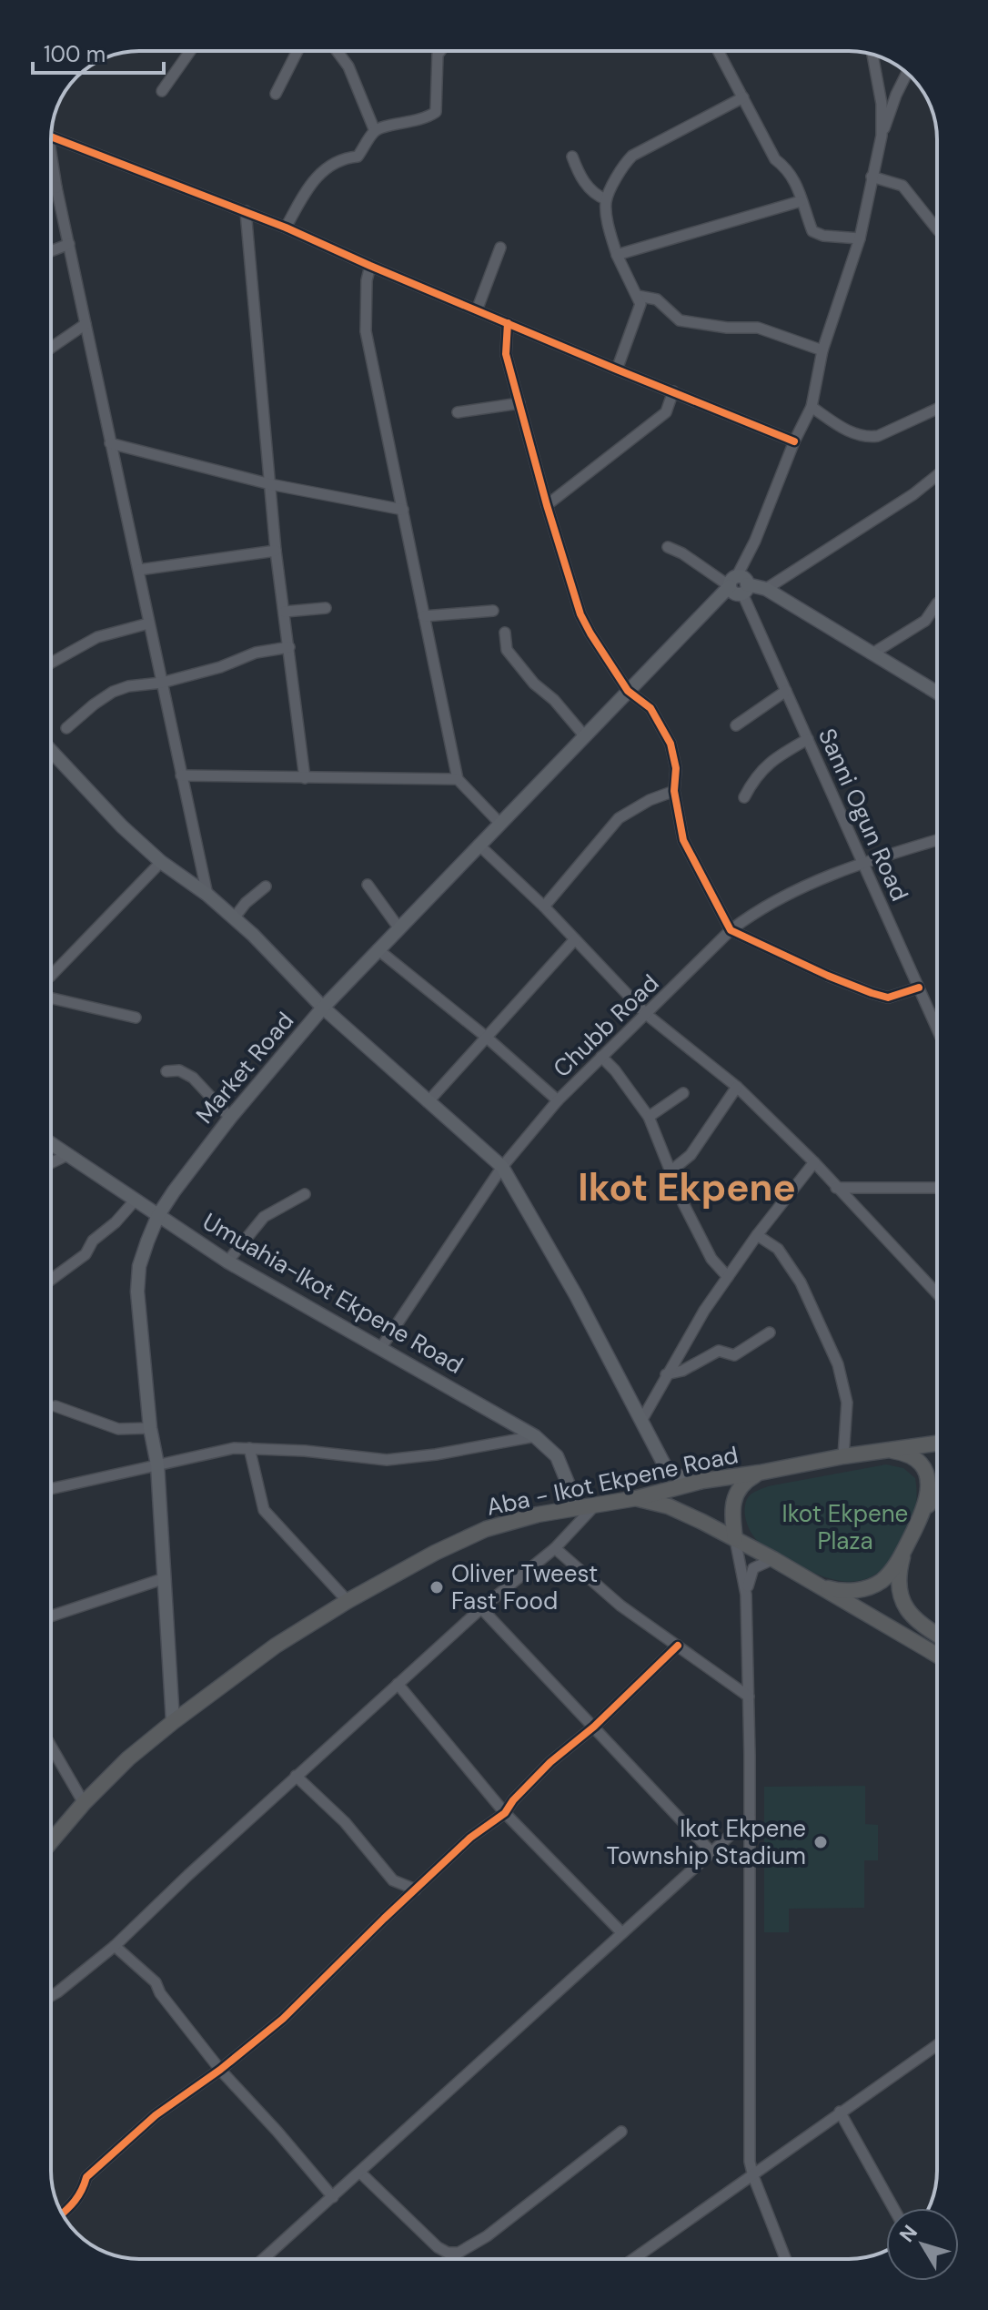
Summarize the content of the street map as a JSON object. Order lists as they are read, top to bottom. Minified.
{"streets":{"highway":["Aba - Ikot Ekpene Road"],"main road":["Market Road","Umuahia-Ikot Ekpene Road"],"street":["Sanni Ogun Road","Chubb Road"]},"crossings":[["Sanni Ogun Road","Chubb Road"],["Sanni Ogun Road","Market Road"],["Chubb Road","Umuahia-Ikot Ekpene Road"],["Market Road","Umuahia-Ikot Ekpene Road"],["Market Road","Aba - Ikot Ekpene Road"],["Umuahia-Ikot Ekpene Road","Aba - Ikot Ekpene Road"]],"districts":["Ikot Ekpene"],"parks":["Ikot Ekpene Plaza"],"places":["Oliver Tweest Fast Food","Ikot Ekpene Township Stadium"],"scale_bar":"100 m","north":"top left"}
